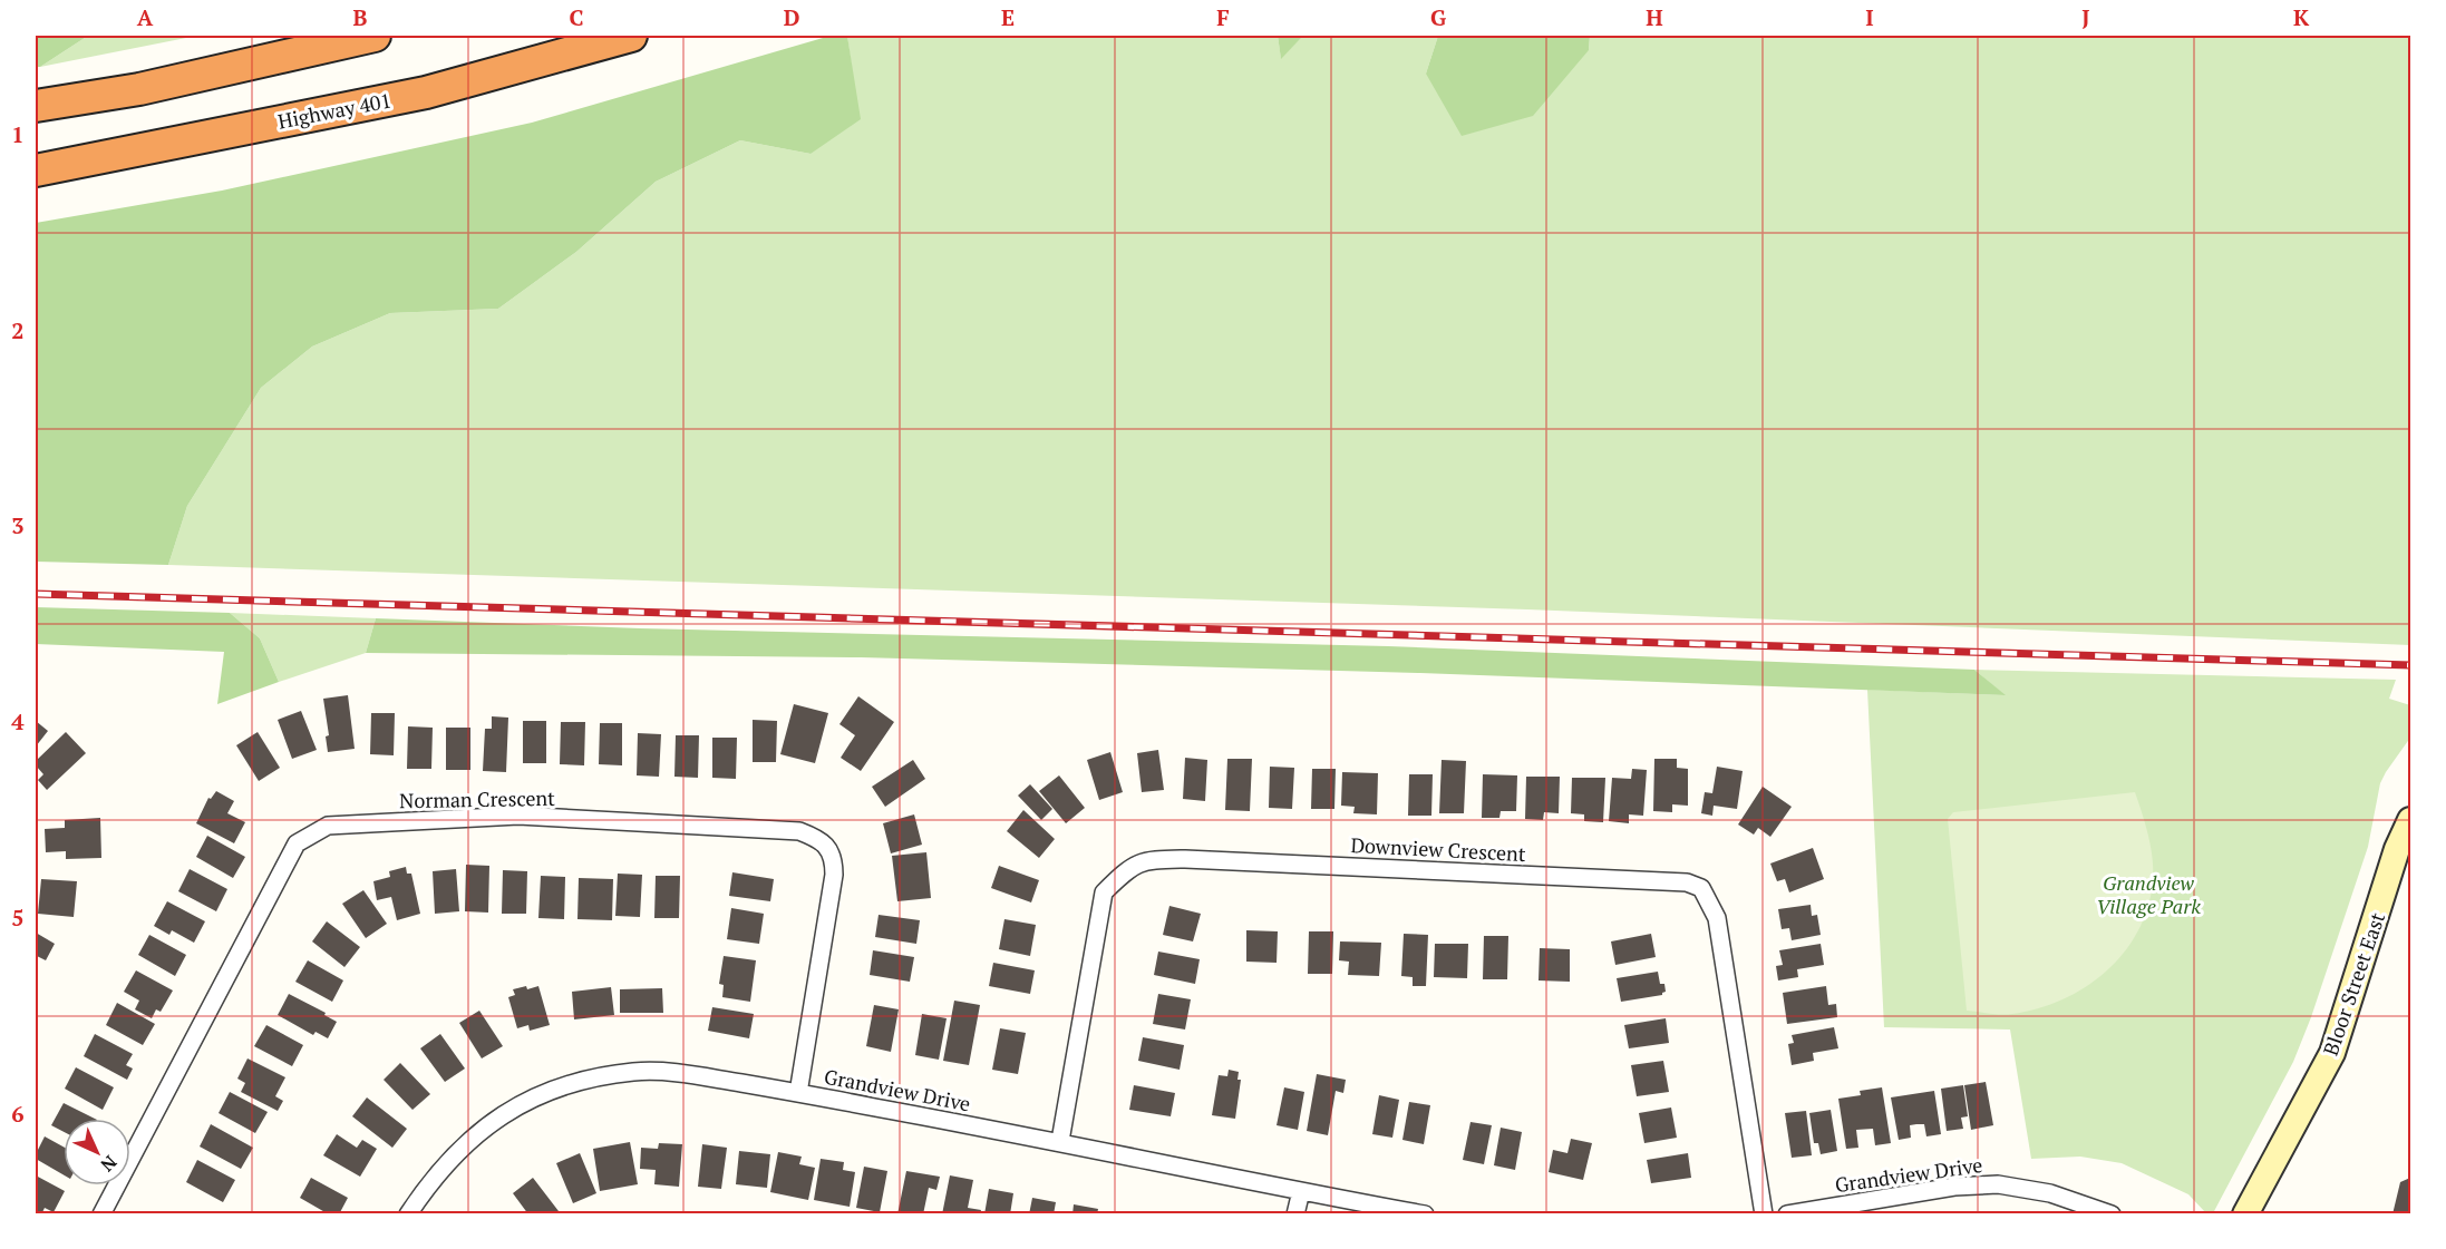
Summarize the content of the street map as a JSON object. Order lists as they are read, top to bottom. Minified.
{"streets":{"highway":["Highway 401"],"main road":["Bloor Street East"],"street":["Norman Crescent","Downview Crescent","Grandview Drive"]},"crossings":[["Norman Crescent","Grandview Drive"],["Downview Crescent","Grandview Drive"]],"parks":["Grandview Village Park"],"north":"bottom right","grid":{"columns":["A","B","C","D","E","F","G","H","I","J","K"],"rows":["1","2","3","4","5","6"]}}
